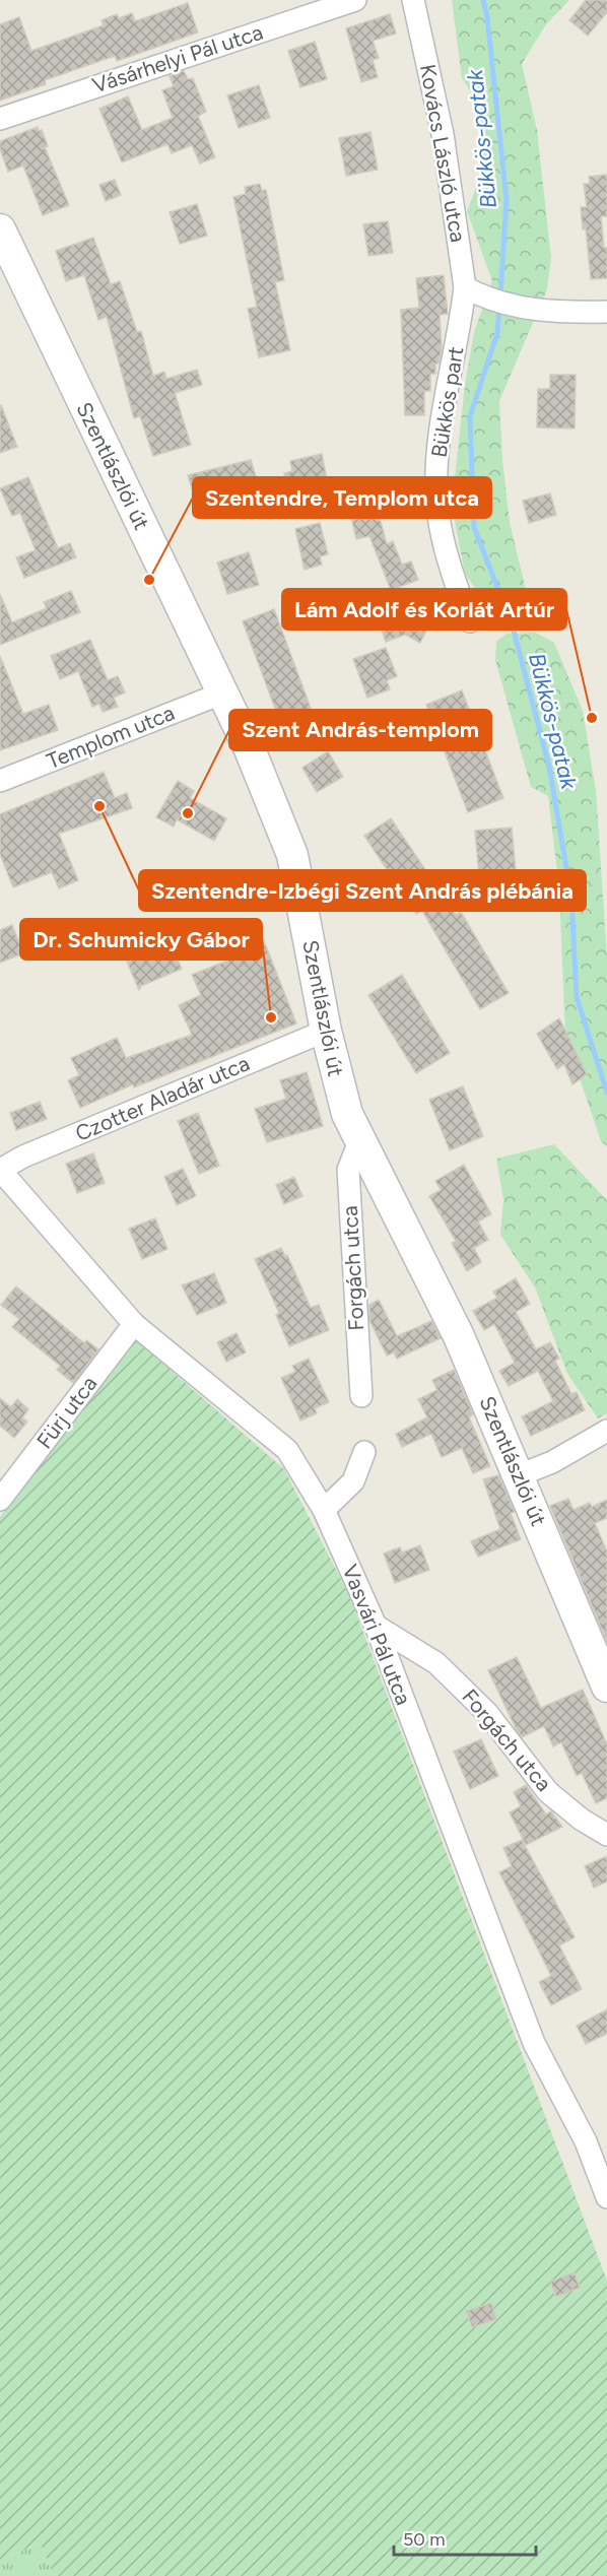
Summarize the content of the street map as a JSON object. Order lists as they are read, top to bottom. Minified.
{"streets":{"main road":["Szentlászlói út"],"street":["Vásárhelyi Pál utca","Kovács László utca","Bükkös part","Templom utca","Czotter Aladár utca","Forgách utca","Fürj utca","Vasvári Pál utca"]},"crossings":[["Kovács László utca","Bükkös part"],["Szentlászlói út","Templom utca"],["Szentlászlói út","Czotter Aladár utca"],["Szentlászlói út","Forgách utca"],["Czotter Aladár utca","Vasvári Pál utca"],["Forgách utca","Vasvári Pál utca"],["Fürj utca","Vasvári Pál utca"]],"water":["Bükkös-patak"],"places":["Szentendre, Templom utca","Lám Adolf és Korlát Artúr","Szentendre-Izbégi Szent András plébánia","Szent András-templom","Dr. Schumicky Gábor"],"scale_bar":"50 m"}
